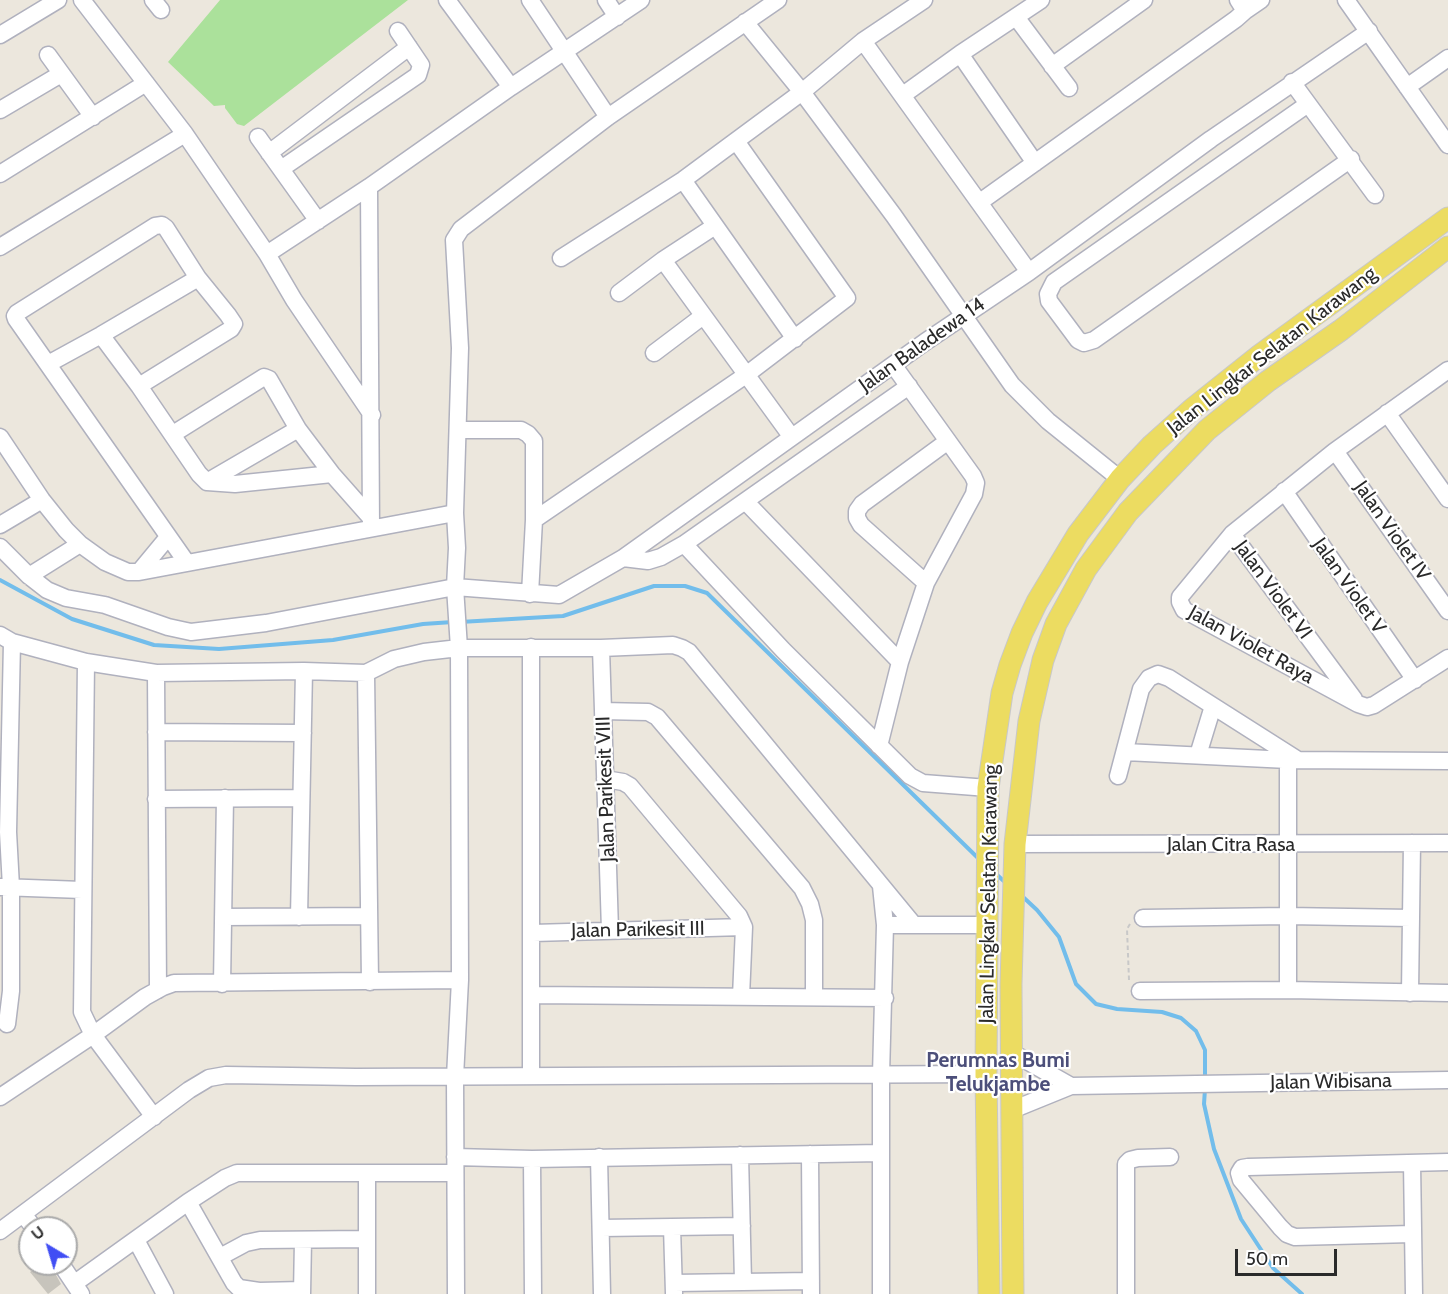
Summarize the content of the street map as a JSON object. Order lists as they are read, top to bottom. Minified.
{"streets":{"main road":["Jalan Lingkar Selatan Karawang"],"street":["Jalan Baladewa 14","Jalan Violet IV","Jalan Violet V","Jalan Violet VI","Jalan Violet Raya","Jalan Parikesit VIII","Jalan Citra Rasa","Jalan Parikesit III","Jalan Wibisana"]},"crossings":[["Jalan Lingkar Selatan Karawang","Jalan Citra Rasa"],["Jalan Violet IV","Jalan Violet Raya"],["Jalan Violet V","Jalan Violet Raya"],["Jalan Violet VI","Jalan Violet Raya"],["Jalan Parikesit VIII","Jalan Parikesit III"]],"districts":["Perumnas Bumi Telukjambe"],"scale_bar":"50 m","north":"top left"}
